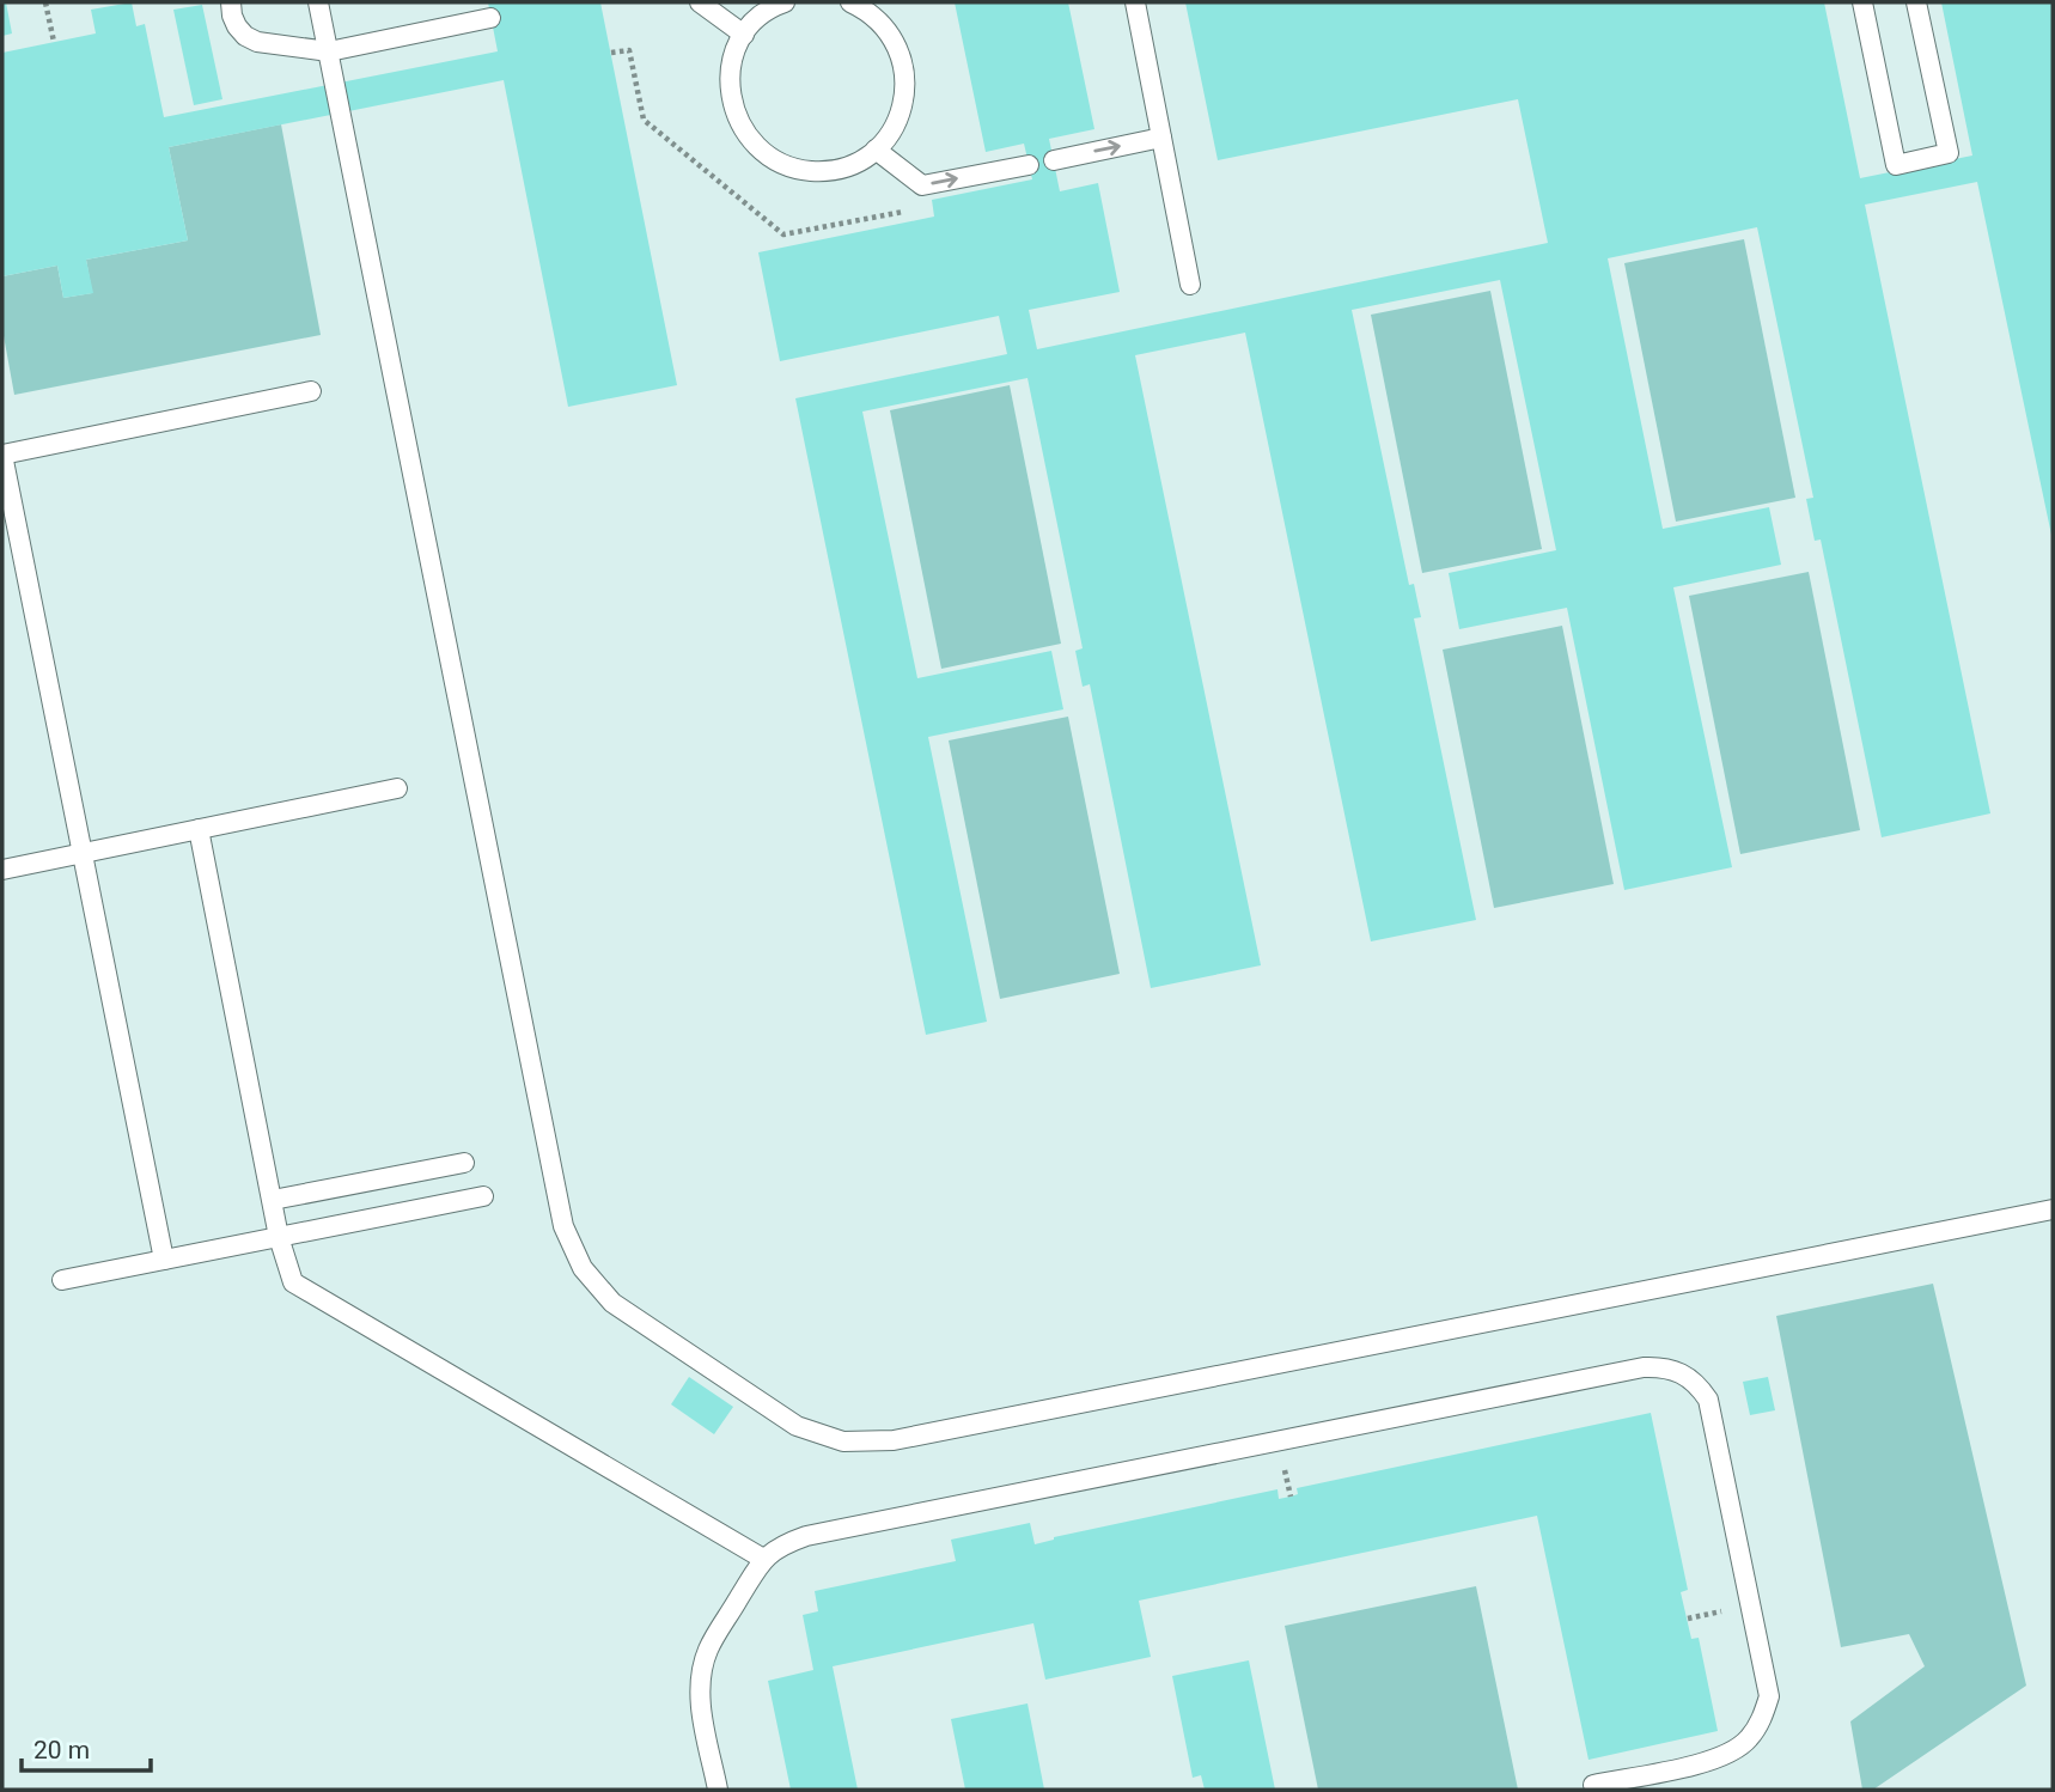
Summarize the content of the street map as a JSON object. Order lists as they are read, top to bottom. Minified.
{"scale_bar":"20 m"}
